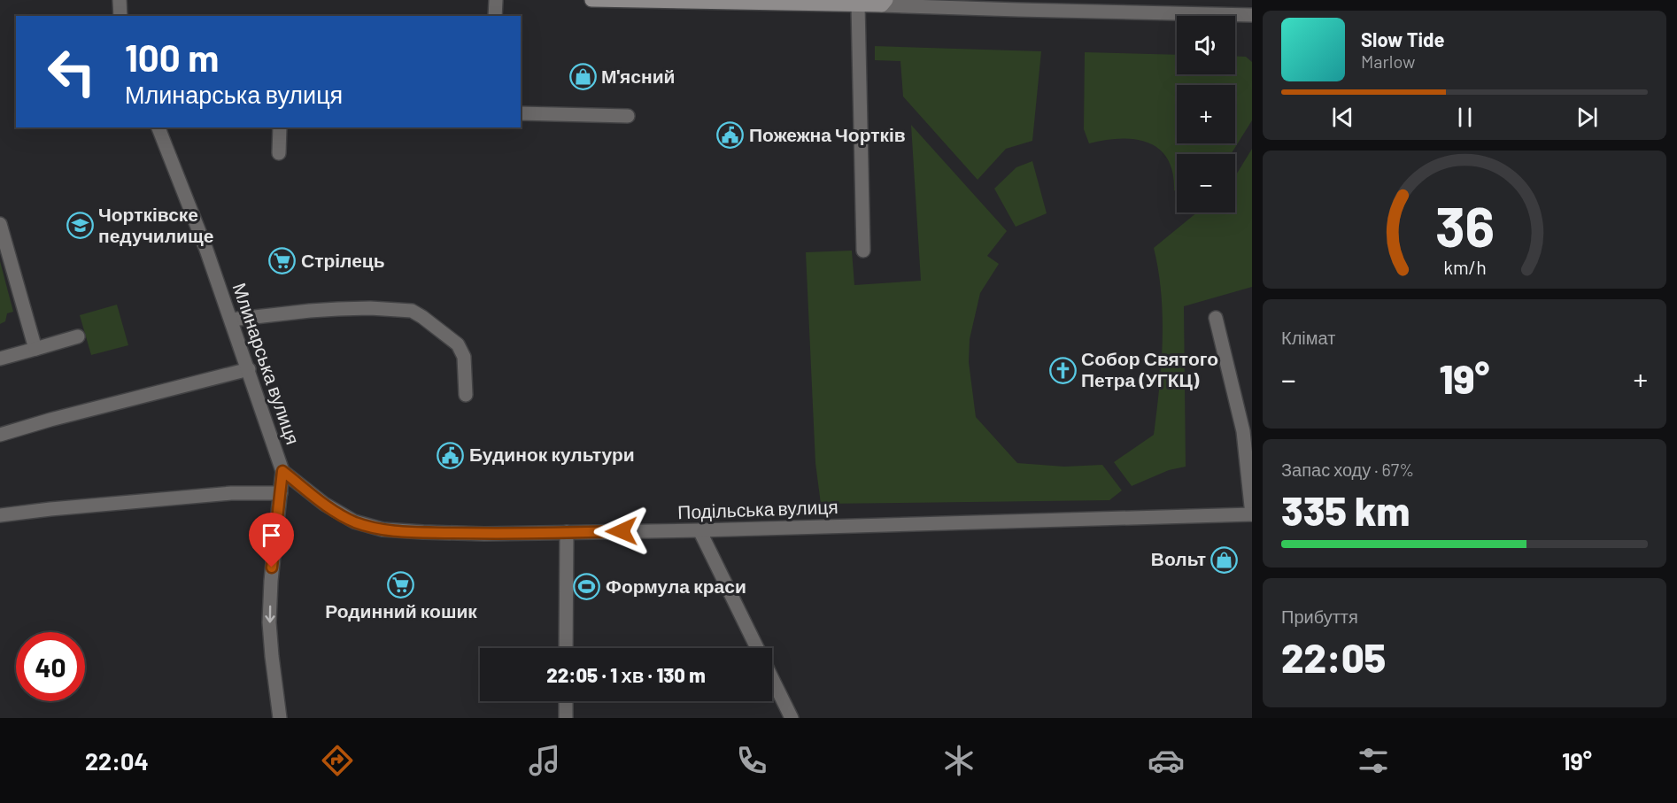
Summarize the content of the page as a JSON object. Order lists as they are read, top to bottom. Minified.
{"streets":{"street":["Млинарська вулиця","Подільська вулиця"]},"crossings":[["Млинарська вулиця","Подільська вулиця"]],"one_way":["Млинарська вулиця"],"places":{"shop":["М'ясний","Вольт"],"public building":["Пожежна Чортків","Будинок культури"],"school or university":["Чортківске педучилище"],"supermarket":["Стрілець","Родинний кошик"],"church":["Собор Святого Петра (УГКЦ)"],"sports":["Формула краси"]},"page":{"map_buttons":["+","−"],"turn":["100 m","Млинарська вулиця"],"song":["Slow Tide","Marlow"],"tile":["Клімат",["Запас ходу · 67%","335 km"],["Прибуття","22:05"]],"heat":["−","19°","+"],"limit":"40","trip":"22:05 · 1 хв · 130 m","tabs":["22:04","19°"],"gauge":["36","km/h"]}}
